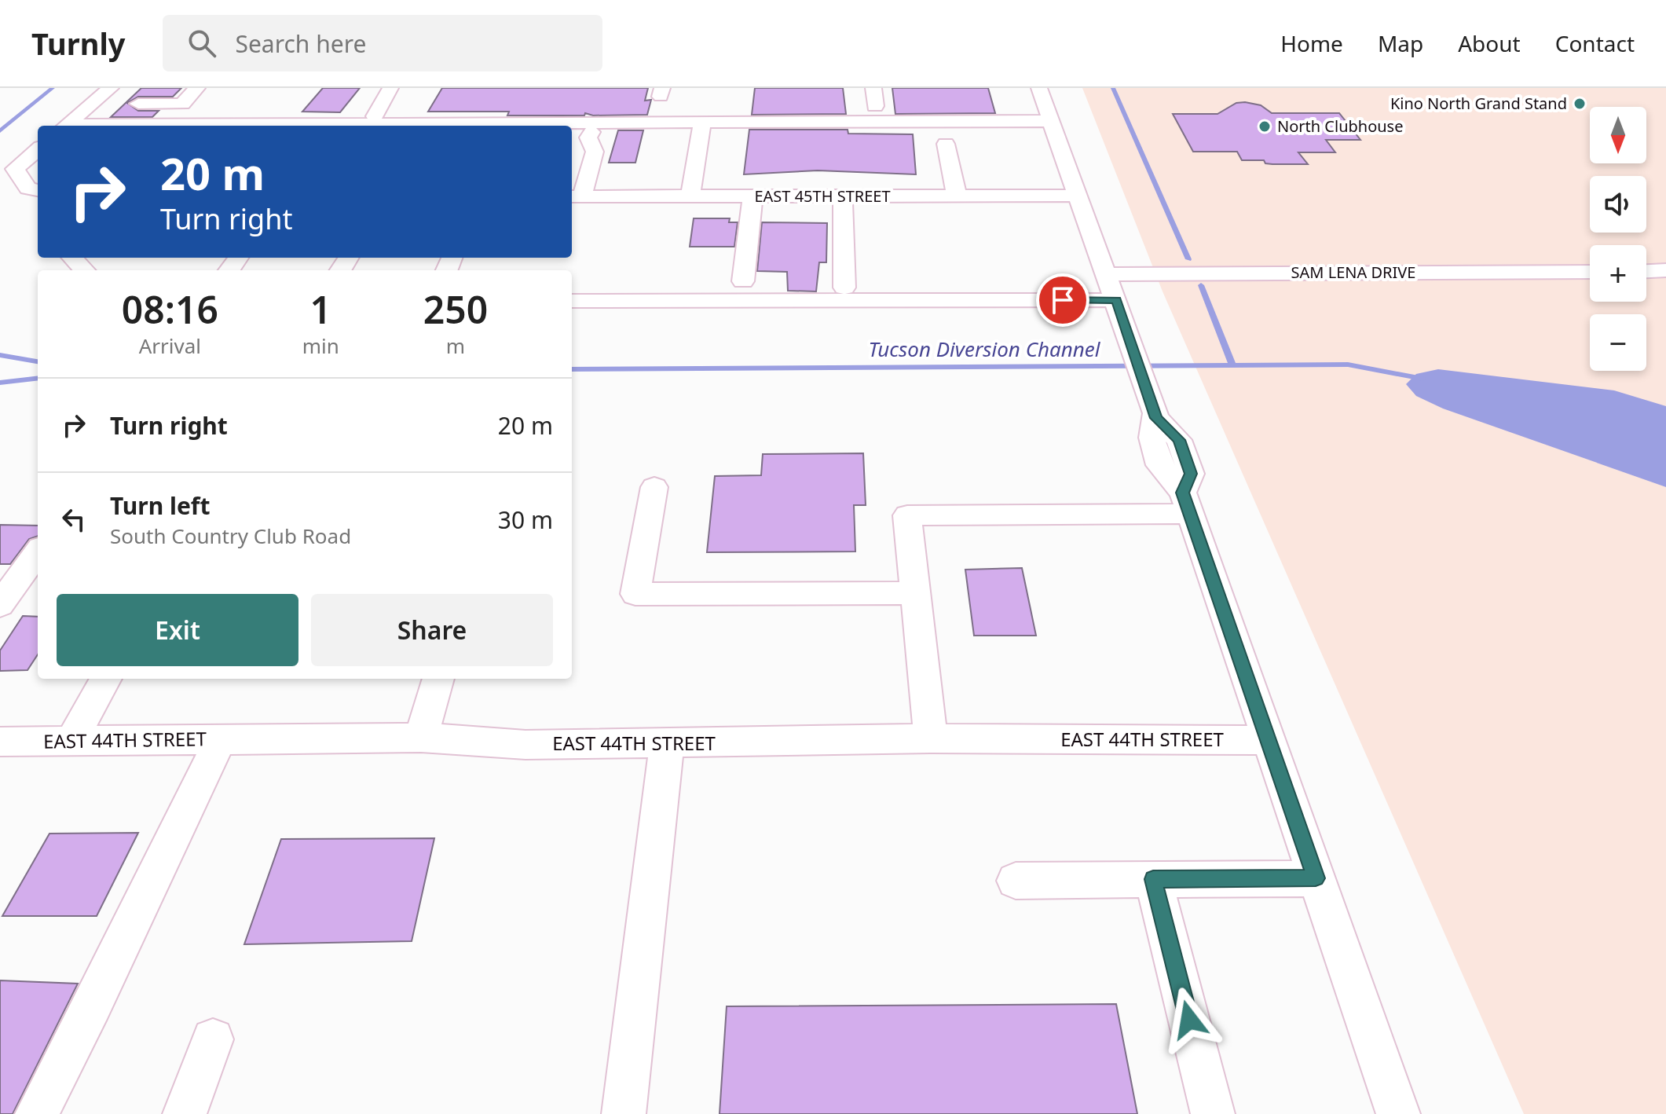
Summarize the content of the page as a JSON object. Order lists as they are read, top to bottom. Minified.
{"streets":{"street":["EAST 45TH STREET","SAM LENA DRIVE","EAST 44TH STREET"]},"water":["Tucson Diversion Channel"],"places":["Kino North Grand Stand","North Clubhouse"],"north":"bottom","page":{"header":"Turnly","search":"Search here","nav":["Home","Map","About","Contact"],"map_buttons":["+","−"],"turn":["20 m","Turn right"],"eta":["08:16","Arrival","1","min","250","m"],"list":[{"name":"Turn right","value":"20 m"},{"name":"Turn left","note":"South Country Club Road","value":"30 m"}],"buttons":["Exit","Share"]}}
